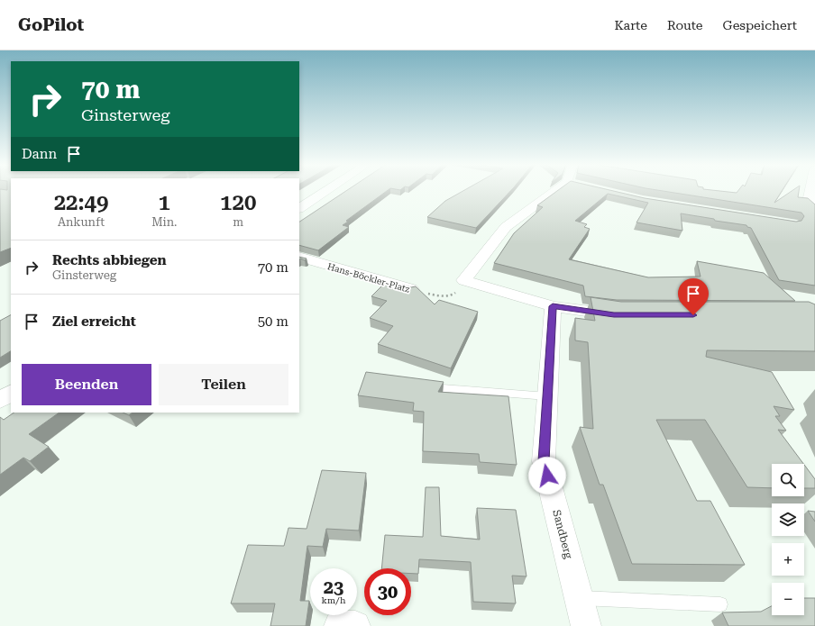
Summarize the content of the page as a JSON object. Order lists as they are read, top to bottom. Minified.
{"streets":{"street":["Hans-Böckler-Platz","Sandberg"]},"page":{"header":"GoPilot","nav":["Karte","Route","Gespeichert"],"turn":["70 m","Ginsterweg"],"then":"Dann","eta":["22:49","Ankunft","1","Min.","120","m"],"list":[{"name":"Rechts abbiegen","note":"Ginsterweg","value":"70 m"},{"name":"Ziel erreicht","value":"50 m"}],"buttons":["Beenden","Teilen"],"map_buttons":["+","−"],"speed":"23 km/h","limit":"30"}}
